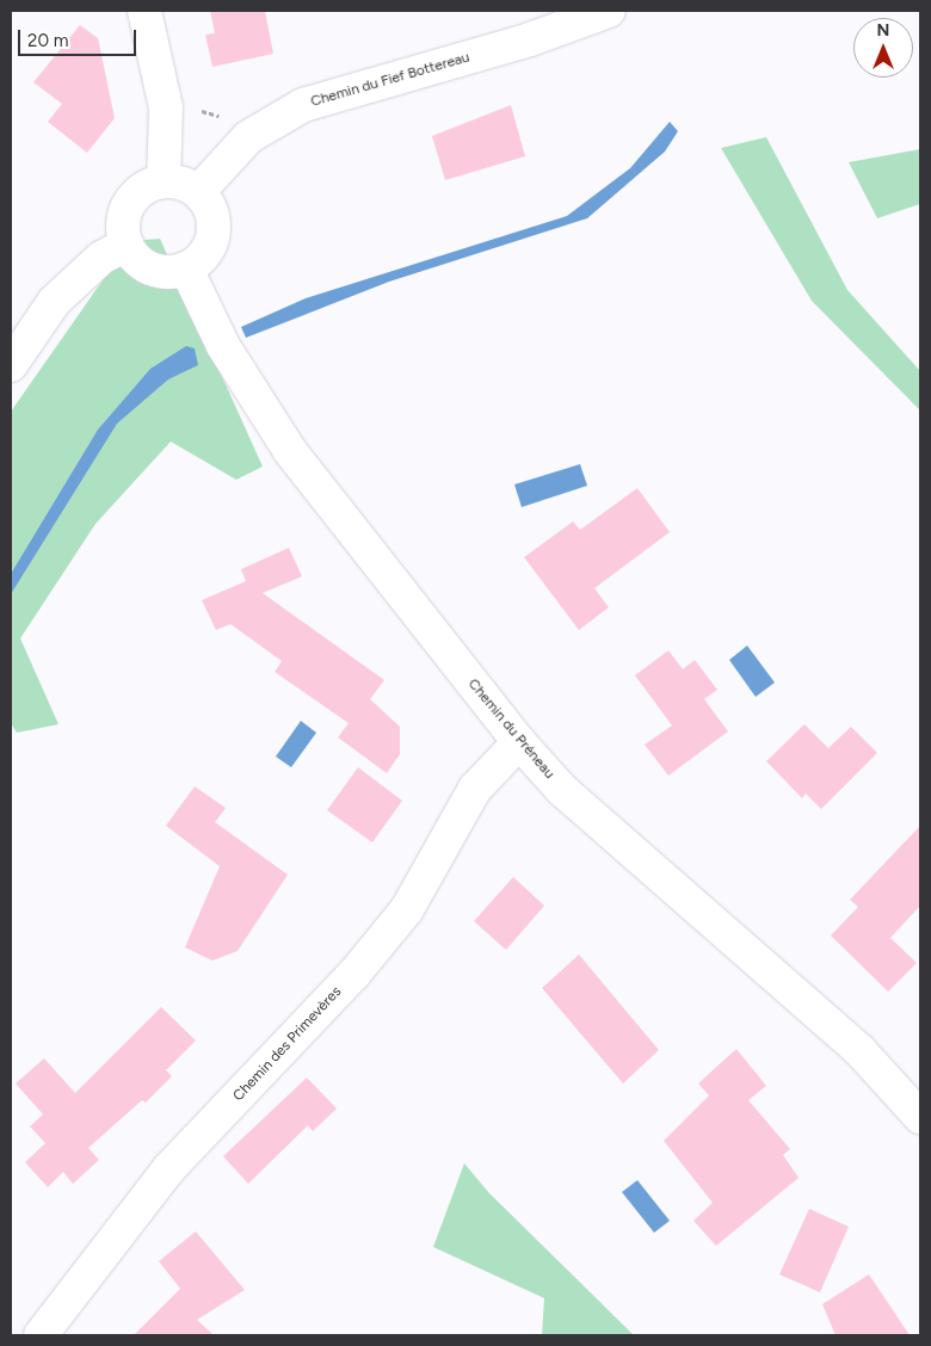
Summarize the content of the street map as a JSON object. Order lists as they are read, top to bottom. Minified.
{"streets":{"street":["Chemin du Fief Bottereau","Chemin du Préneau","Chemin des Primevères"]},"crossings":[["Chemin du Fief Bottereau","Chemin du Préneau"],["Chemin du Préneau","Chemin des Primevères"]],"scale_bar":"20 m","north":"top"}
